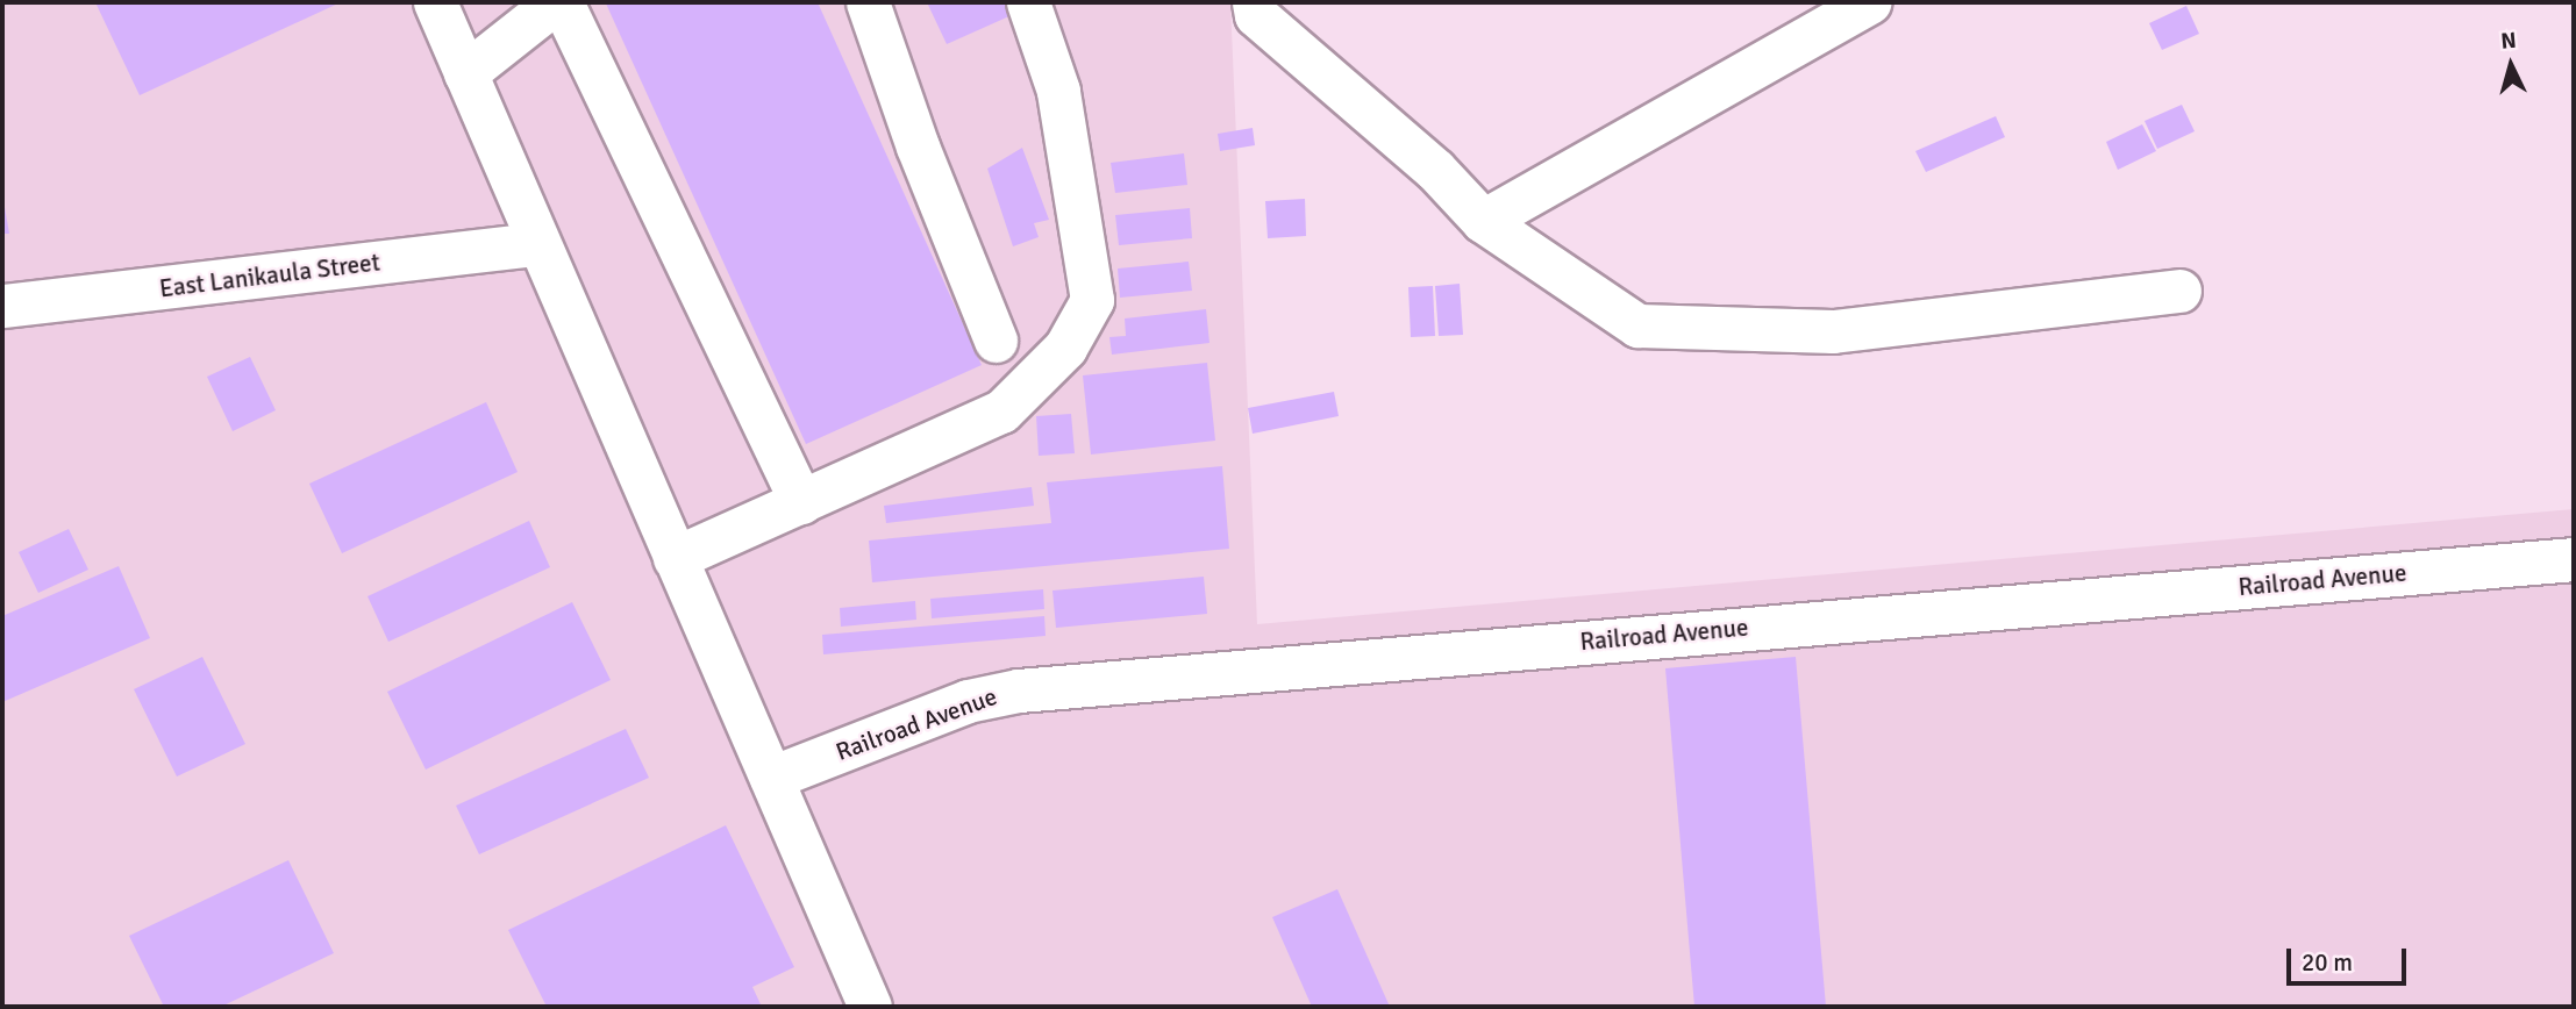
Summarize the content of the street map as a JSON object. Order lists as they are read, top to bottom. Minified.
{"streets":{"street":["East Lanikaula Street","Railroad Avenue"]},"scale_bar":"20 m","north":"top"}
